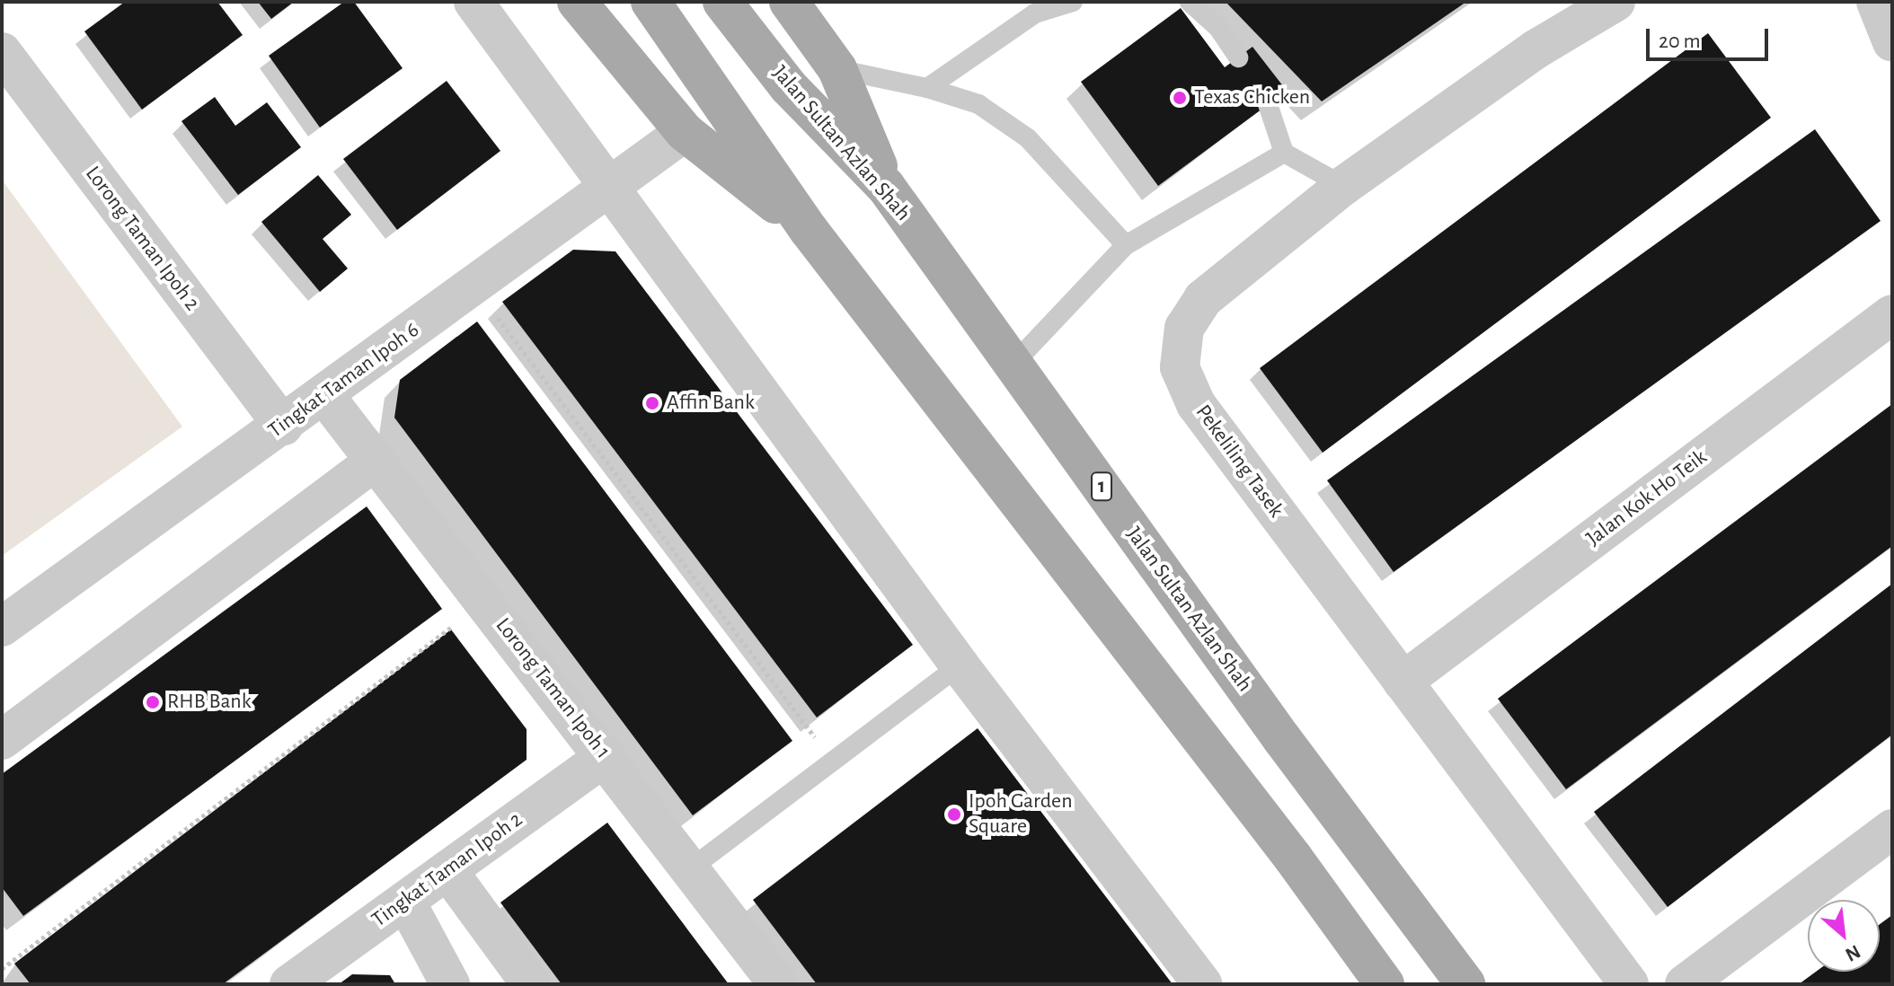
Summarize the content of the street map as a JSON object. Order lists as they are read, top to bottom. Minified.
{"streets":{"main road":["Jalan Sultan Azlan Shah","1"],"street":["Lorong Taman Ipoh 2","Tingkat Taman Ipoh 6","Pekeliling Tasek","Jalan Kok Ho Teik","Lorong Taman Ipoh 1","Tingkat Taman Ipoh 2"]},"crossings":[["Lorong Taman Ipoh 2","Tingkat Taman Ipoh 6"],["Tingkat Taman Ipoh 6","Lorong Taman Ipoh 1"],["Pekeliling Tasek","Jalan Kok Ho Teik"],["Lorong Taman Ipoh 1","Tingkat Taman Ipoh 2"]],"places":["Texas Chicken","Affin Bank","RHB Bank","Ipoh Garden Square"],"scale_bar":"20 m","north":"bottom right"}
